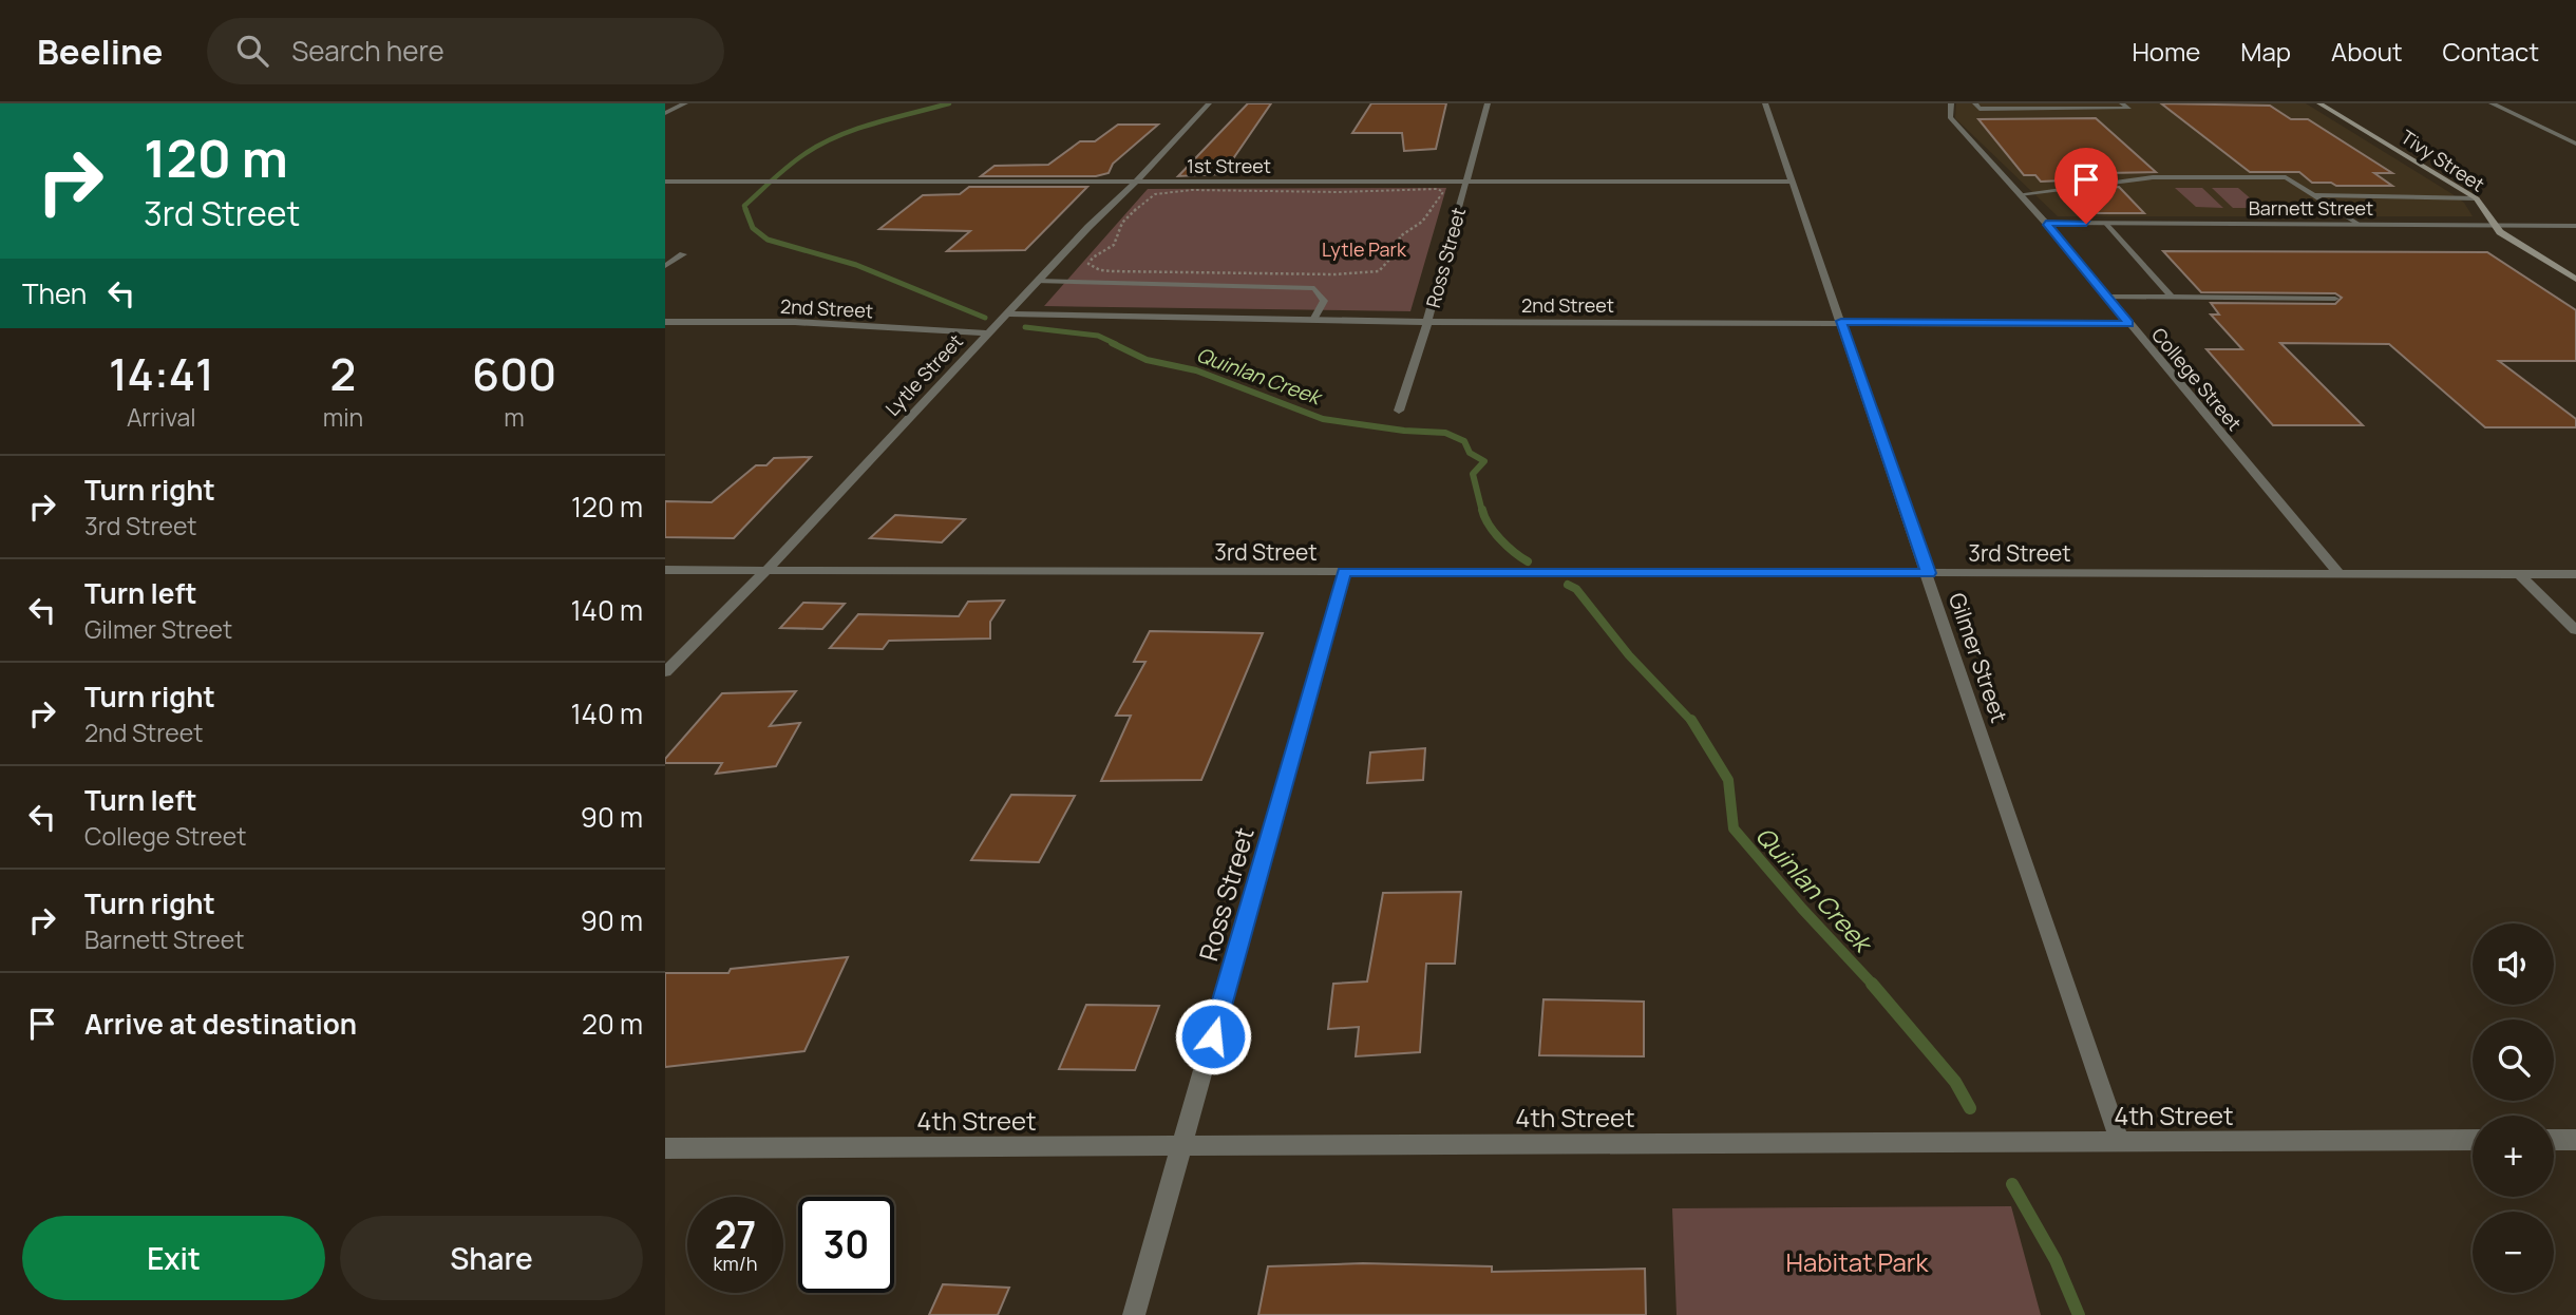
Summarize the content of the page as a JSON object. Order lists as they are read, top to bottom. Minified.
{"streets":{"street":["Tivy Street","1st Street","Barnett Street","Ross Street","2nd Street","Lytle Street","College Street","3rd Street","Gilmer Street","4th Street"]},"crossings":[["Tivy Street","Barnett Street"],["1st Street","Ross Street"],["1st Street","Lytle Street"],["1st Street","Gilmer Street"],["Barnett Street","College Street"],["Ross Street","2nd Street"],["Ross Street","3rd Street"],["Ross Street","4th Street"],["2nd Street","Lytle Street"],["2nd Street","College Street"],["2nd Street","Gilmer Street"],["Lytle Street","3rd Street"],["College Street","3rd Street"],["3rd Street","Gilmer Street"],["Gilmer Street","4th Street"]],"water":["Quinlan Creek"],"parks":["Lytle Park","Habitat Park"],"page":{"header":"Beeline","search":"Search here","nav":["Home","Map","About","Contact"],"turn":["120 m","3rd Street"],"then":"Then","eta":["14:41","Arrival","2","min","600","m"],"list":[{"name":"Turn right","note":"3rd Street","value":"120 m"},{"name":"Turn left","note":"Gilmer Street","value":"140 m"},{"name":"Turn right","note":"2nd Street","value":"140 m"},{"name":"Turn left","note":"College Street","value":"90 m"},{"name":"Turn right","note":"Barnett Street","value":"90 m"},{"name":"Arrive at destination","value":"20 m"}],"map_buttons":["+","−"],"speed":"27 km/h","limit":"30","buttons":["Exit","Share"]}}
